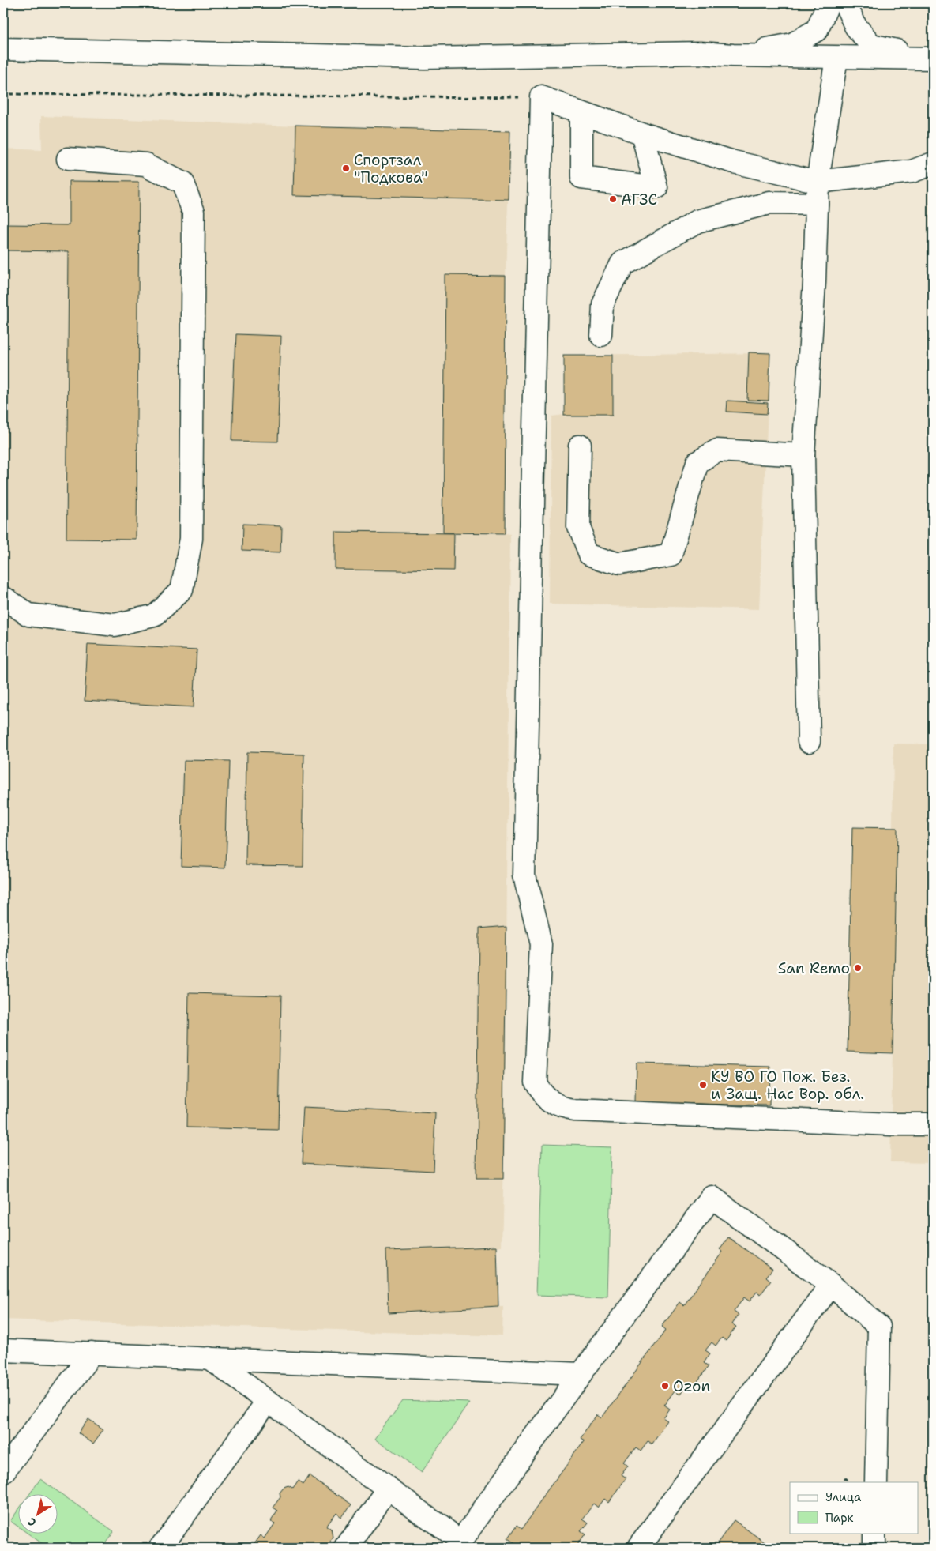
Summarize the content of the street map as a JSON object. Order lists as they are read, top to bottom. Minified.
{"places":["Спортзал \"Подкова\"","АГЗС","San Remo","КУ ВО ГО Пож. Без. и Защ. Нас Вор. обл.","Ozon"],"legend":["Улица","Парк"],"north":"bottom left"}
